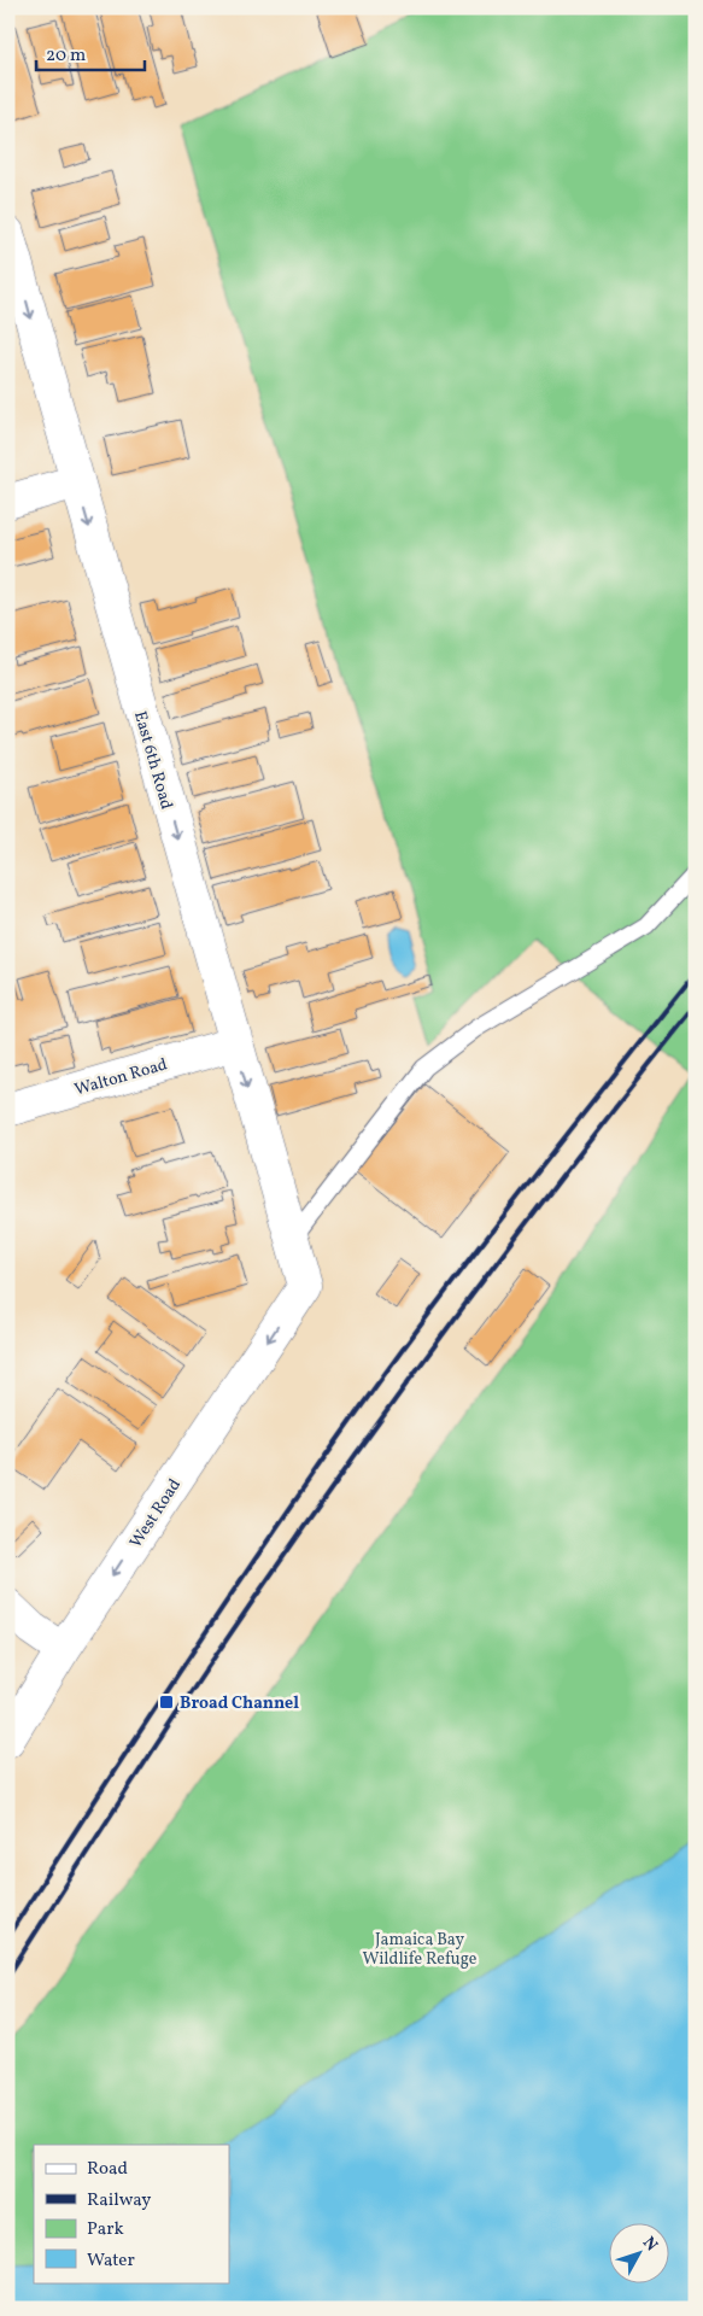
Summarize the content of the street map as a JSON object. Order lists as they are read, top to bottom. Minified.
{"streets":{"street":["East 6th Road","Walton Road","West Road"]},"crossings":[["East 6th Road","Walton Road"],["East 6th Road","West Road"]],"one_way":["East 6th Road","West Road"],"parks":["Jamaica Bay Wildlife Refuge"],"places":{"transit":["Broad Channel"]},"legend":["Road","Railway","Park","Water"],"scale_bar":"20 m","north":"top right"}
